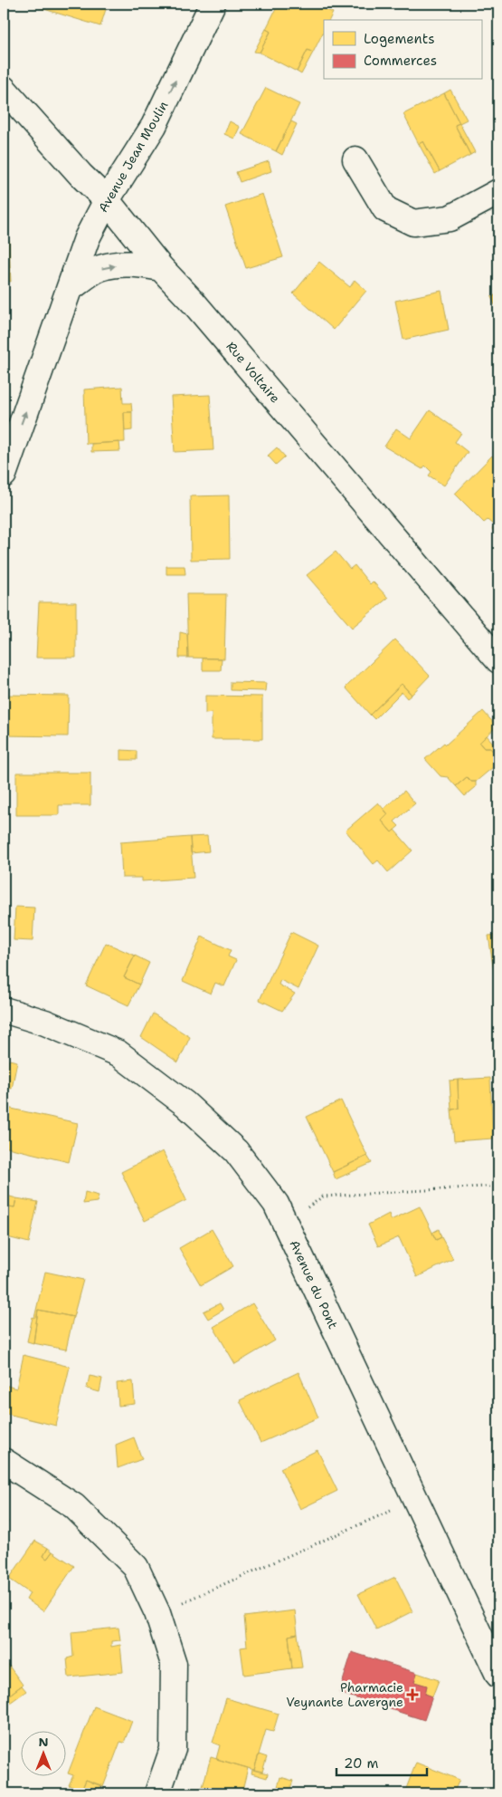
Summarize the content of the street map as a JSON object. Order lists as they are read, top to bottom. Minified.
{"streets":{"street":["Avenue Jean Moulin","Rue Voltaire","Avenue du Pont"]},"crossings":[["Avenue Jean Moulin","Rue Voltaire"]],"one_way":["Avenue Jean Moulin"],"places":{"health":["Pharmacie Veynante Lavergne"]},"legend":["Logements","Commerces"],"scale_bar":"20 m","north":"top"}
